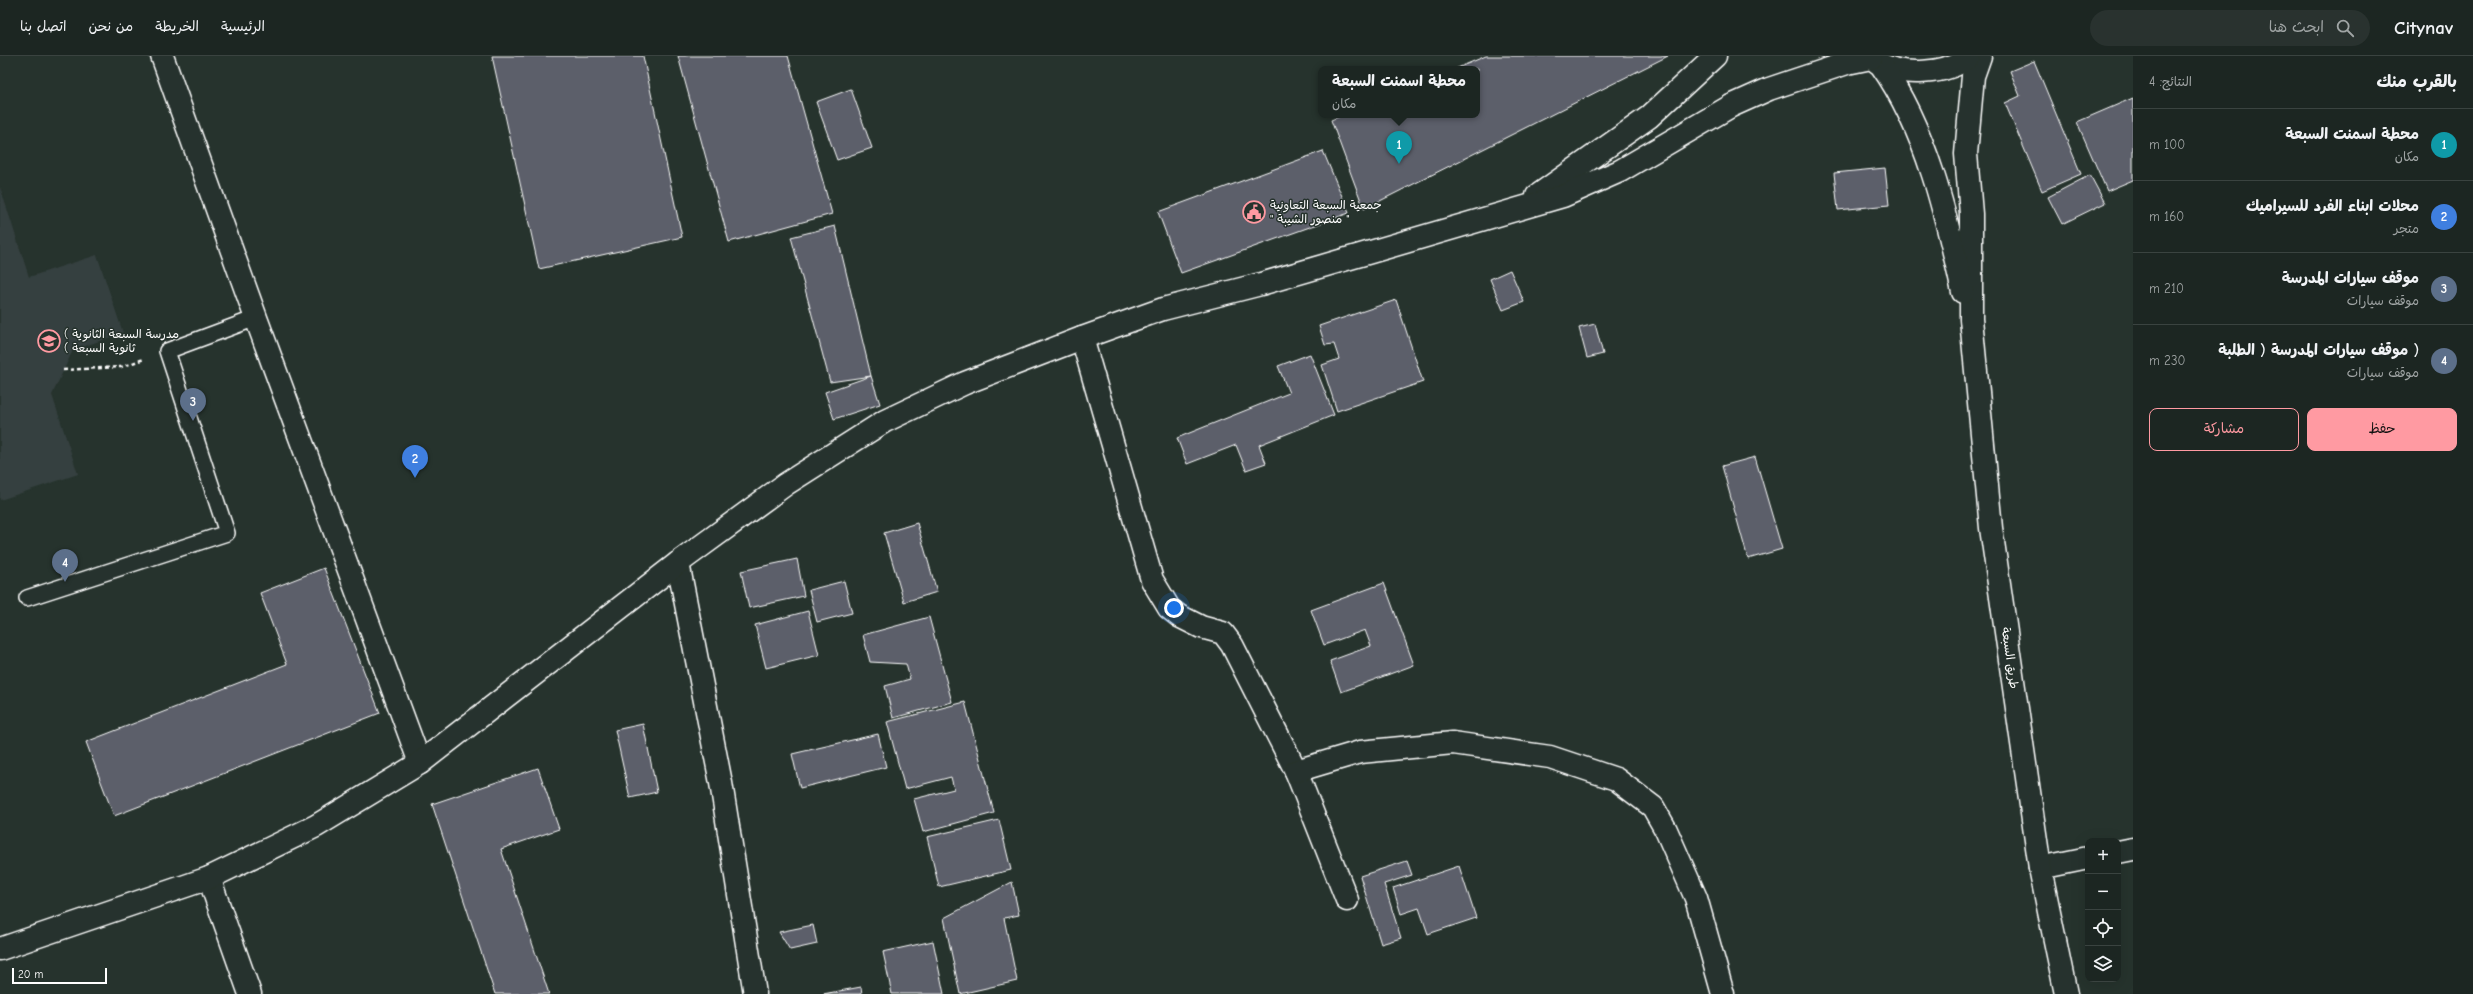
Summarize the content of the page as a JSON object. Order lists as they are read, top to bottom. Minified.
{"streets":{"street":["طريق السبعة"]},"places":{"public building":["جمعية السبعة التعاونية \" منصور الشيبة \""],"school or university":["( مدرسة السبعة الثانوية ( ثانوية السبعة"]},"scale_bar":"20 m","page":{"header":"Citynav","search":"ابحث هنا","nav":["الرئيسية","الخريطة","من نحن","اتصل بنا"],"heading":["بالقرب منك","النتائج: 4"],"popup":["محطة اسمنت السبعة","مكان"],"list":[{"mark":"1","name":"محطة اسمنت السبعة","note":"مكان","value":"100 m"},{"mark":"2","name":"محلات ابناء الفرد للسيراميك","note":"متجر","value":"160 m"},{"mark":"3","name":"موقف سيارات المدرسة","note":"موقف سيارات","value":"210 m"},{"mark":"4","name":"( موقف سيارات المدرسة ( الطلبة","note":"موقف سيارات","value":"230 m"}],"pins":["1","3","2","4"],"buttons":["حفظ","مشاركة"],"map_buttons":["+","−"],"scale":"20 m"}}
